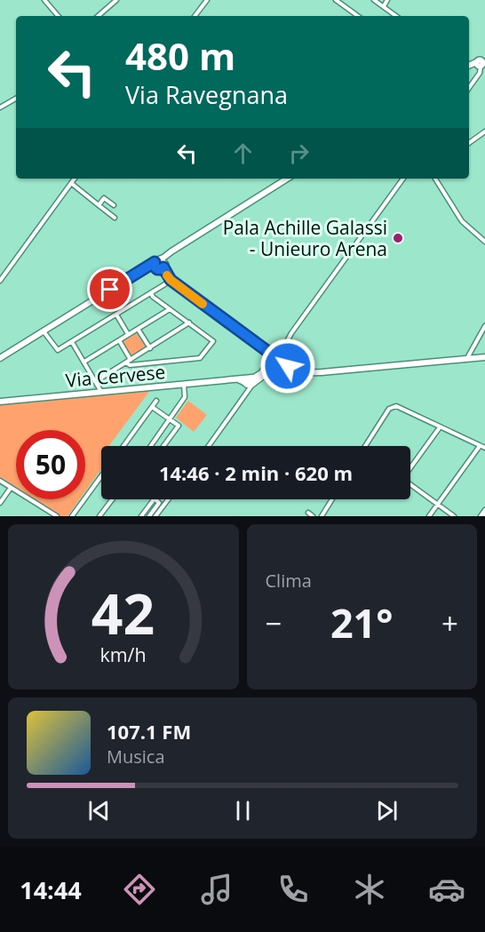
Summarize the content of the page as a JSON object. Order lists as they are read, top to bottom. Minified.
{"streets":{"main road":["Via Cervese"]},"places":["Pala Achille Galassi - Unieuro Arena"],"page":{"turn":["480 m","Via Ravegnana"],"limit":"50","trip":"14:46 · 2 min · 620 m","tile":"Clima","heat":["−","21°","+"],"song":["107.1 FM","Musica"],"tabs":"14:44","gauge":["42","km/h"]}}
